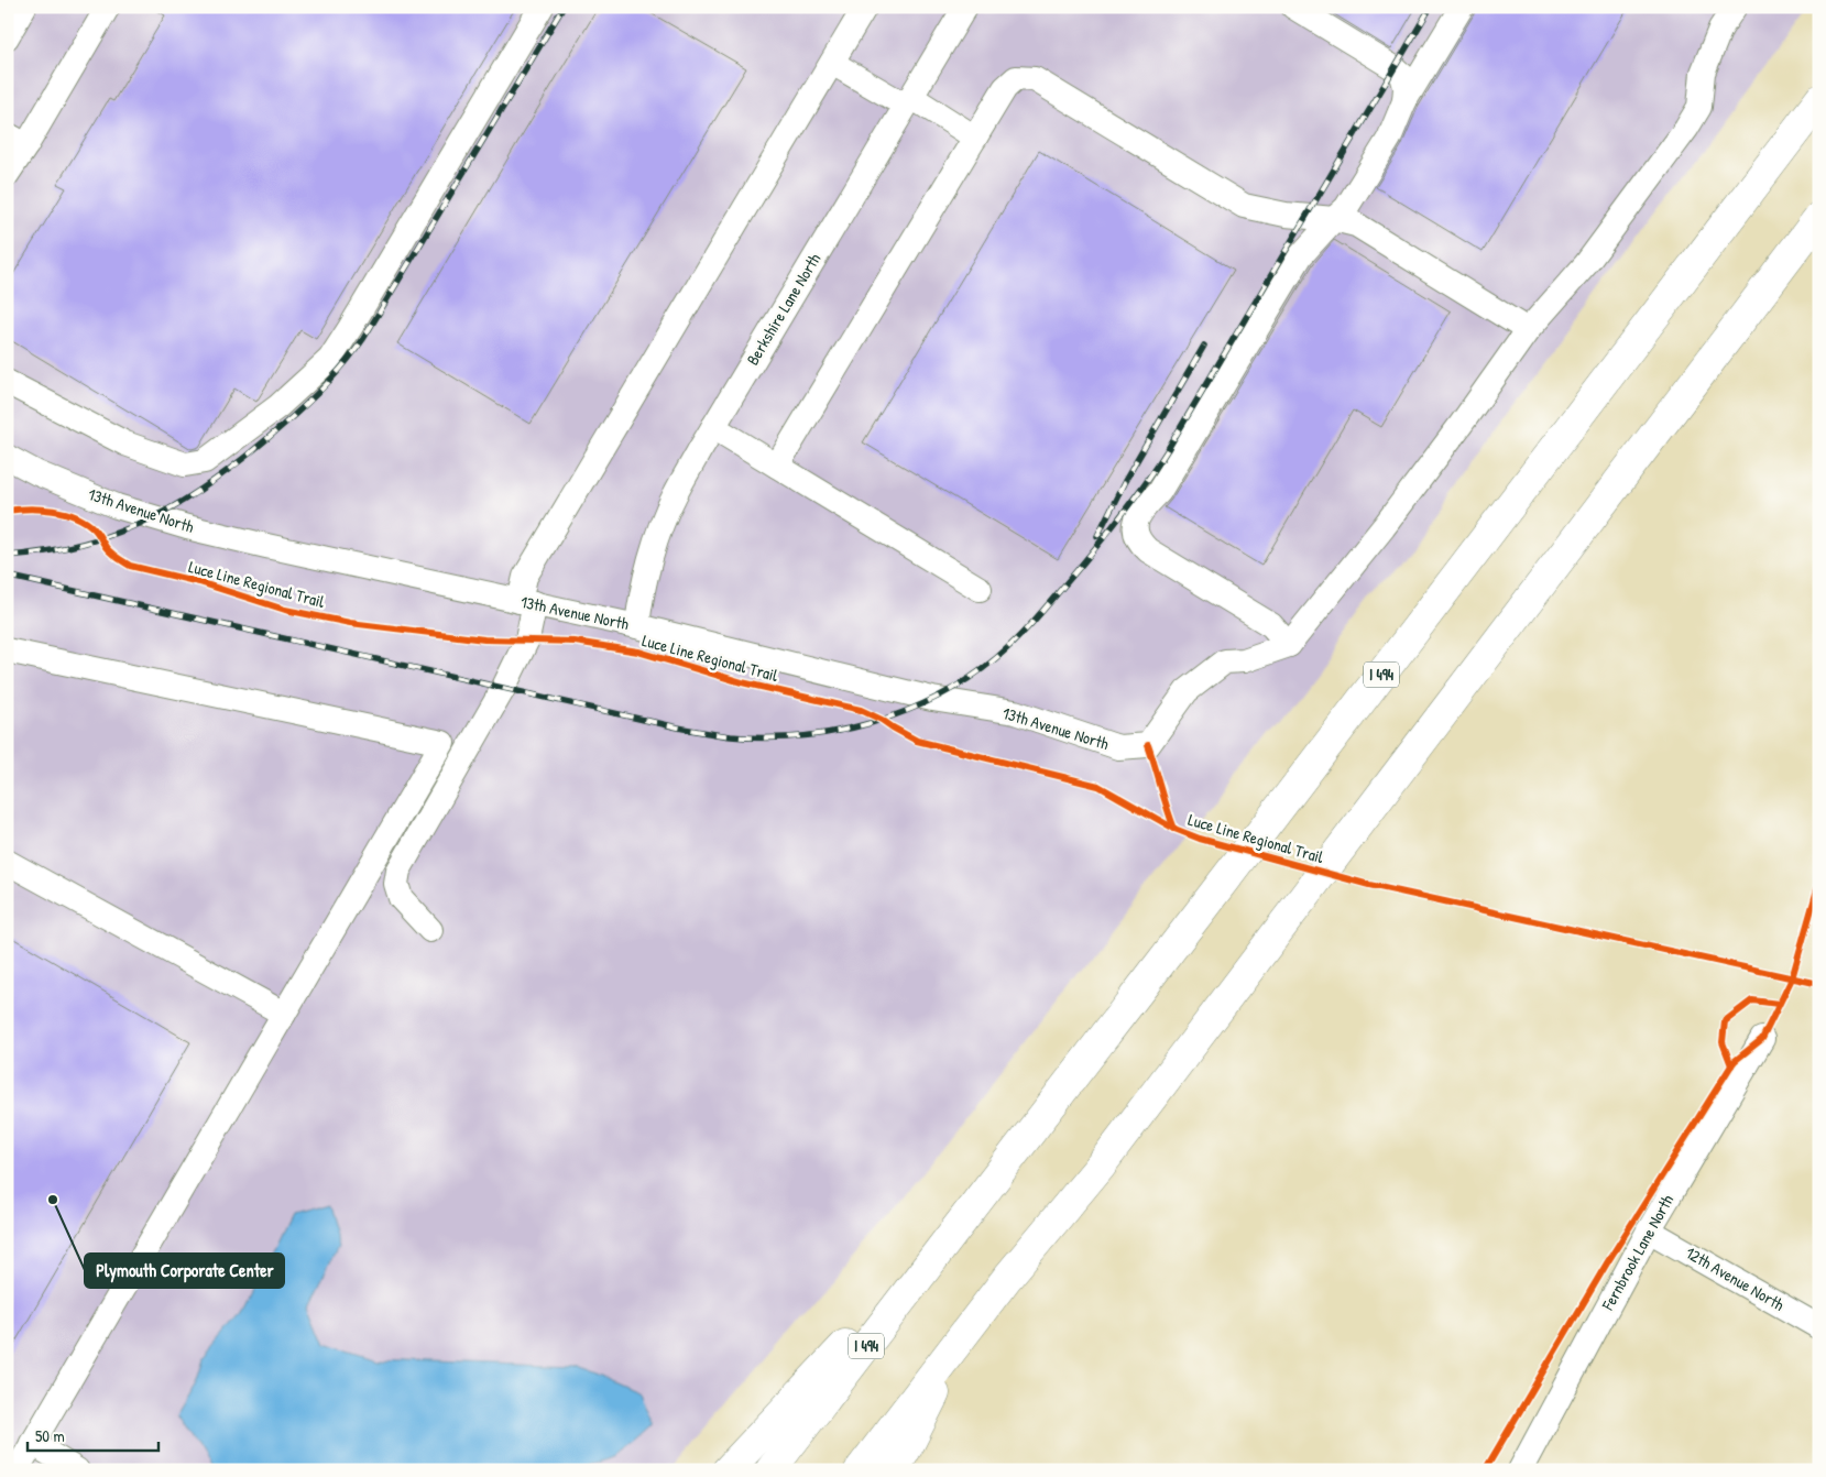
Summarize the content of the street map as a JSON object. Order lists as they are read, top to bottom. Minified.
{"streets":{"highway":["I 494"],"street":["Berkshire Lane North","13th Avenue North","Fernbrook Lane North","12th Avenue North"],"cycle path":["Luce Line Regional Trail"]},"crossings":[["Berkshire Lane North","13th Avenue North"],["Fernbrook Lane North","12th Avenue North"]],"places":["Plymouth Corporate Center"],"scale_bar":"50 m"}
